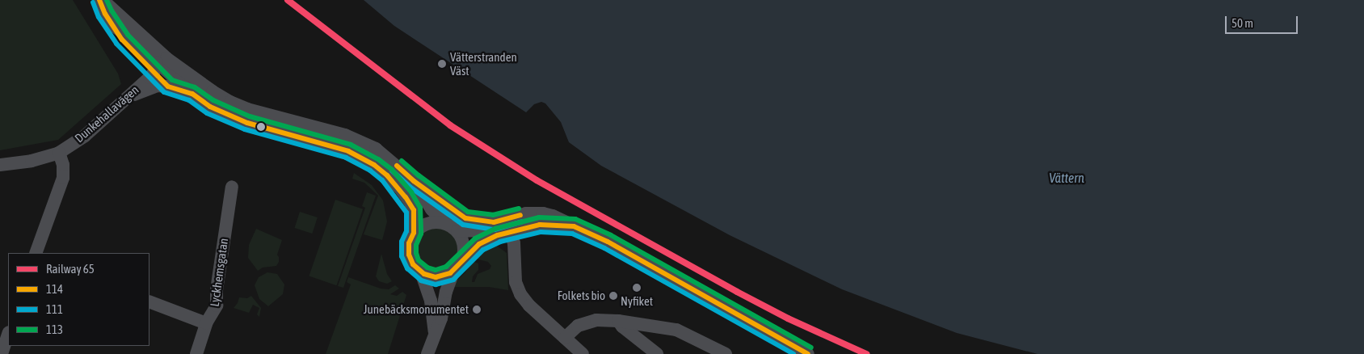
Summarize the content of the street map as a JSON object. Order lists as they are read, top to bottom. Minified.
{"streets":{"street":["Dunkehallavägen","Lyckhemsgatan"]},"water":["Vättern"],"places":["Vätterstranden Väst","Nyfiket","Folkets bio","Junebäcksmonumentet"],"lines":["rail line 65","transit line 114","transit line 113","transit line 111"],"legend":["Railway 65","114","111","113"],"scale_bar":"50 m"}
